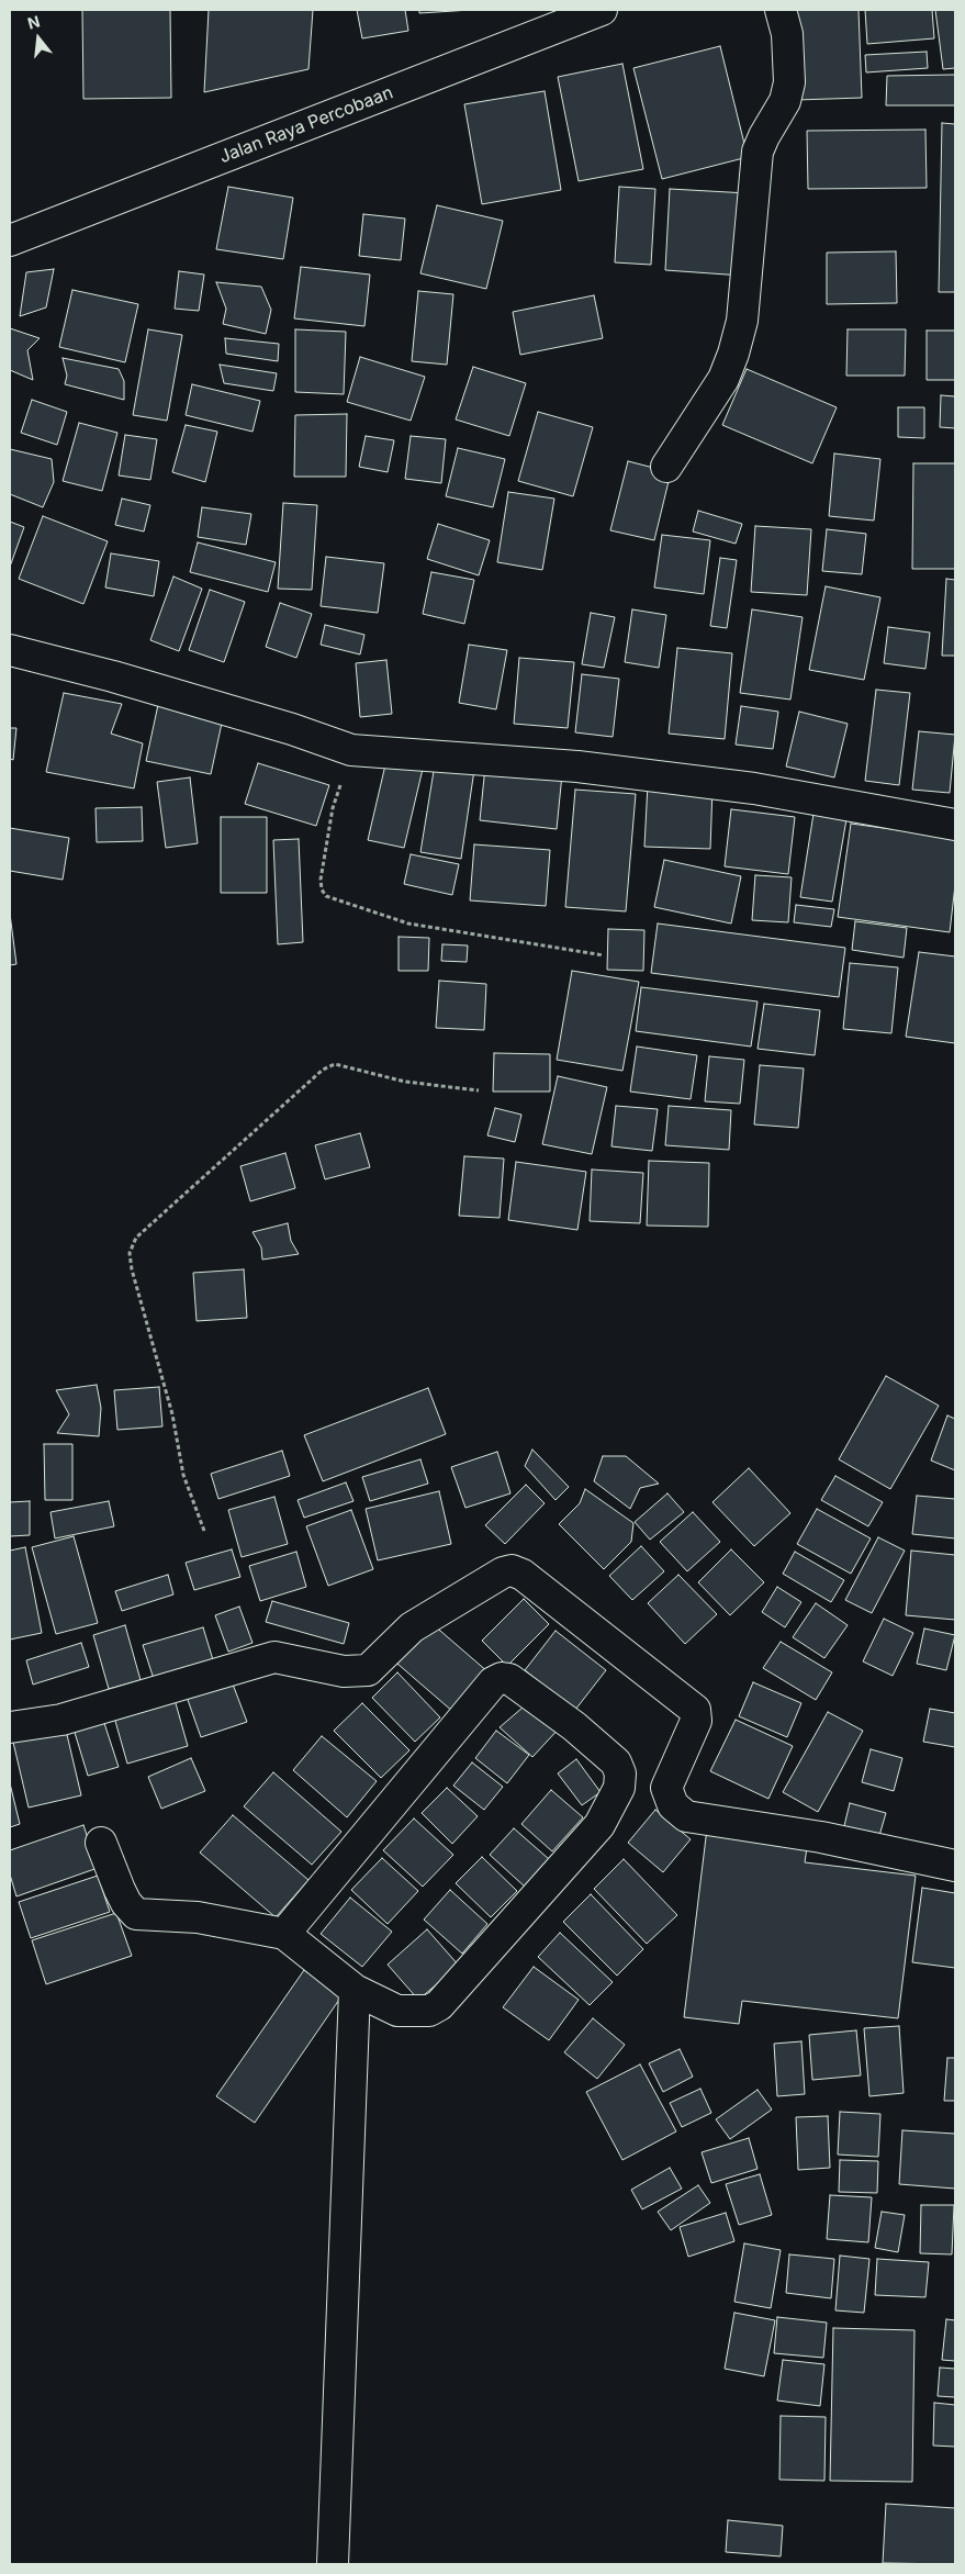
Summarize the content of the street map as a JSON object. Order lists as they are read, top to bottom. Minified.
{"streets":{"main road":["Jalan Raya Percobaan"]},"north":"top"}
